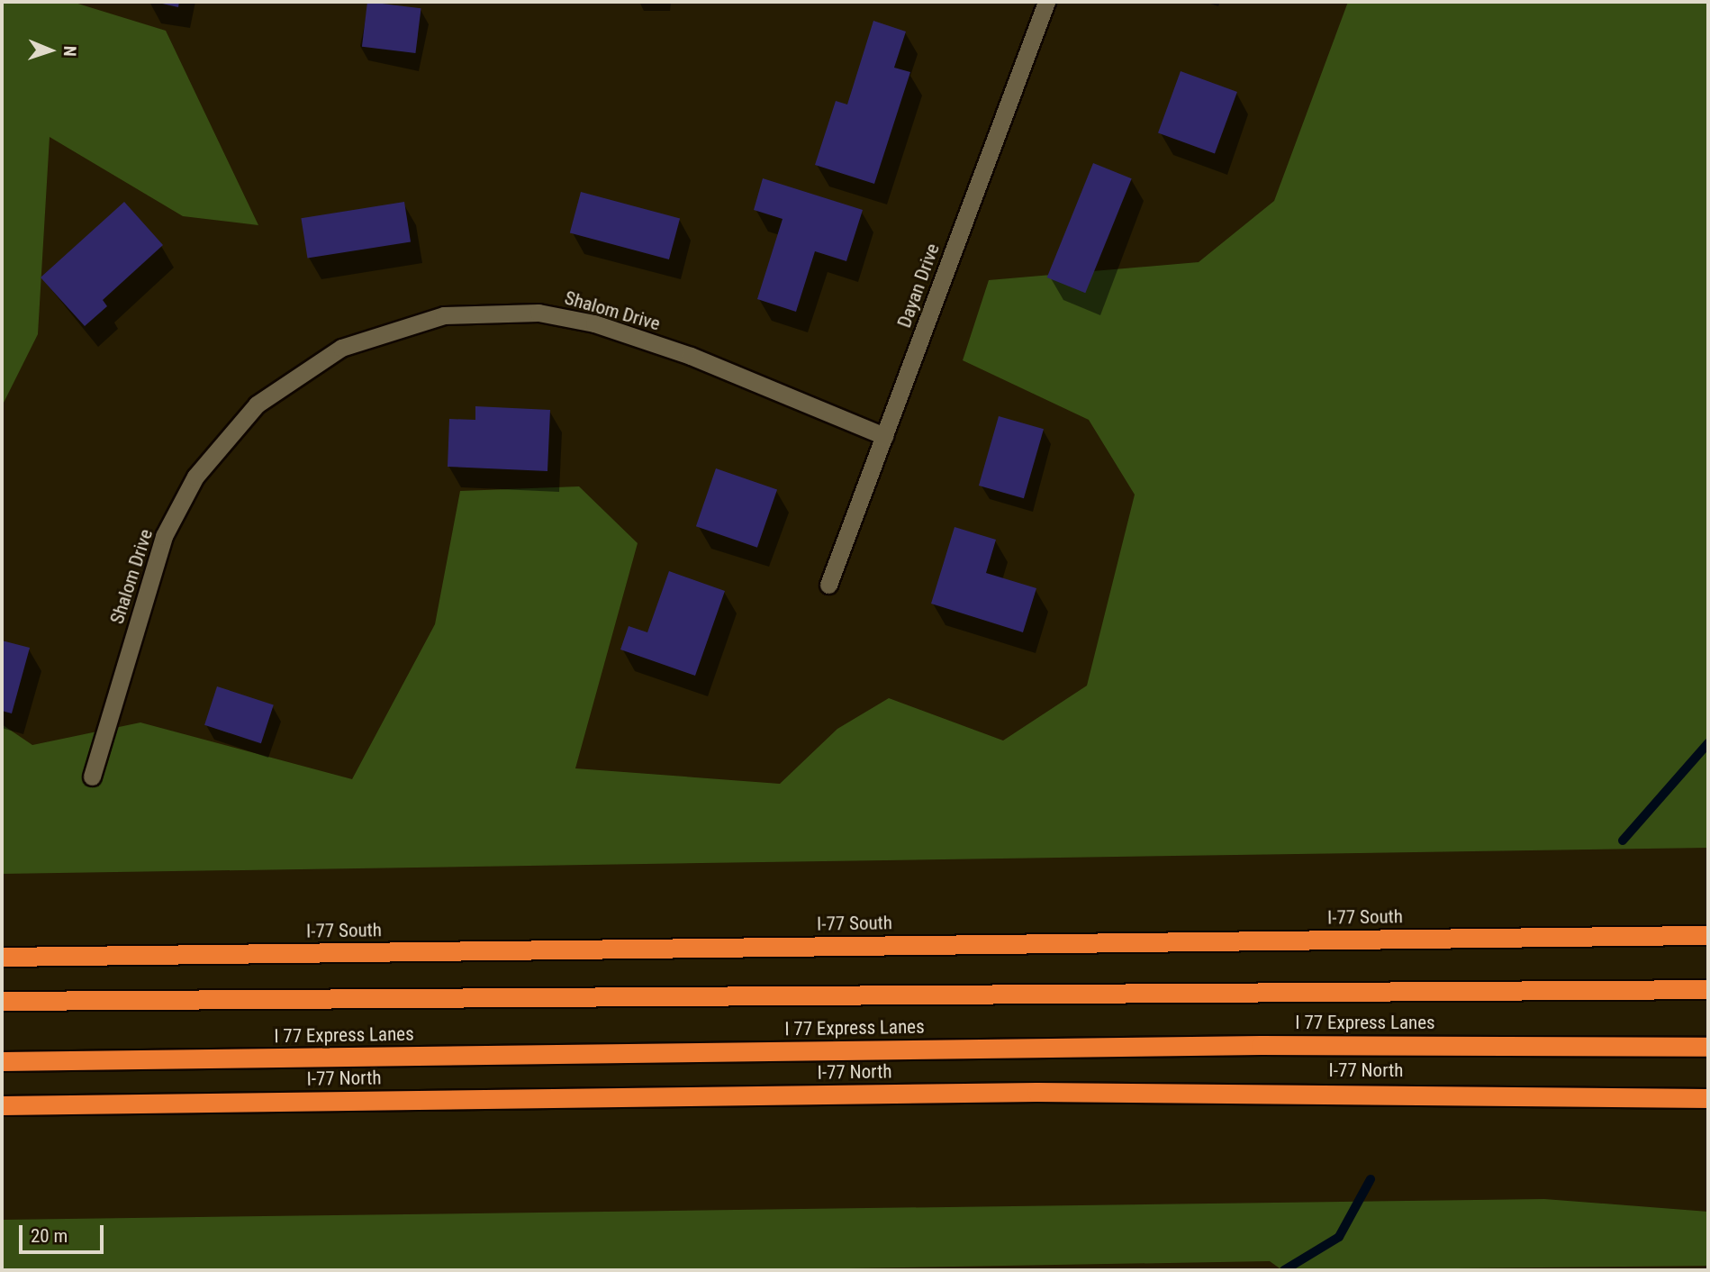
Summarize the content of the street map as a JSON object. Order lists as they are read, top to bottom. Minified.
{"streets":{"highway":["I-77 South","I 77 Express Lanes","I-77 North"],"street":["Dayan Drive","Shalom Drive"]},"crossings":[["Dayan Drive","Shalom Drive"]],"scale_bar":"20 m","north":"right"}
